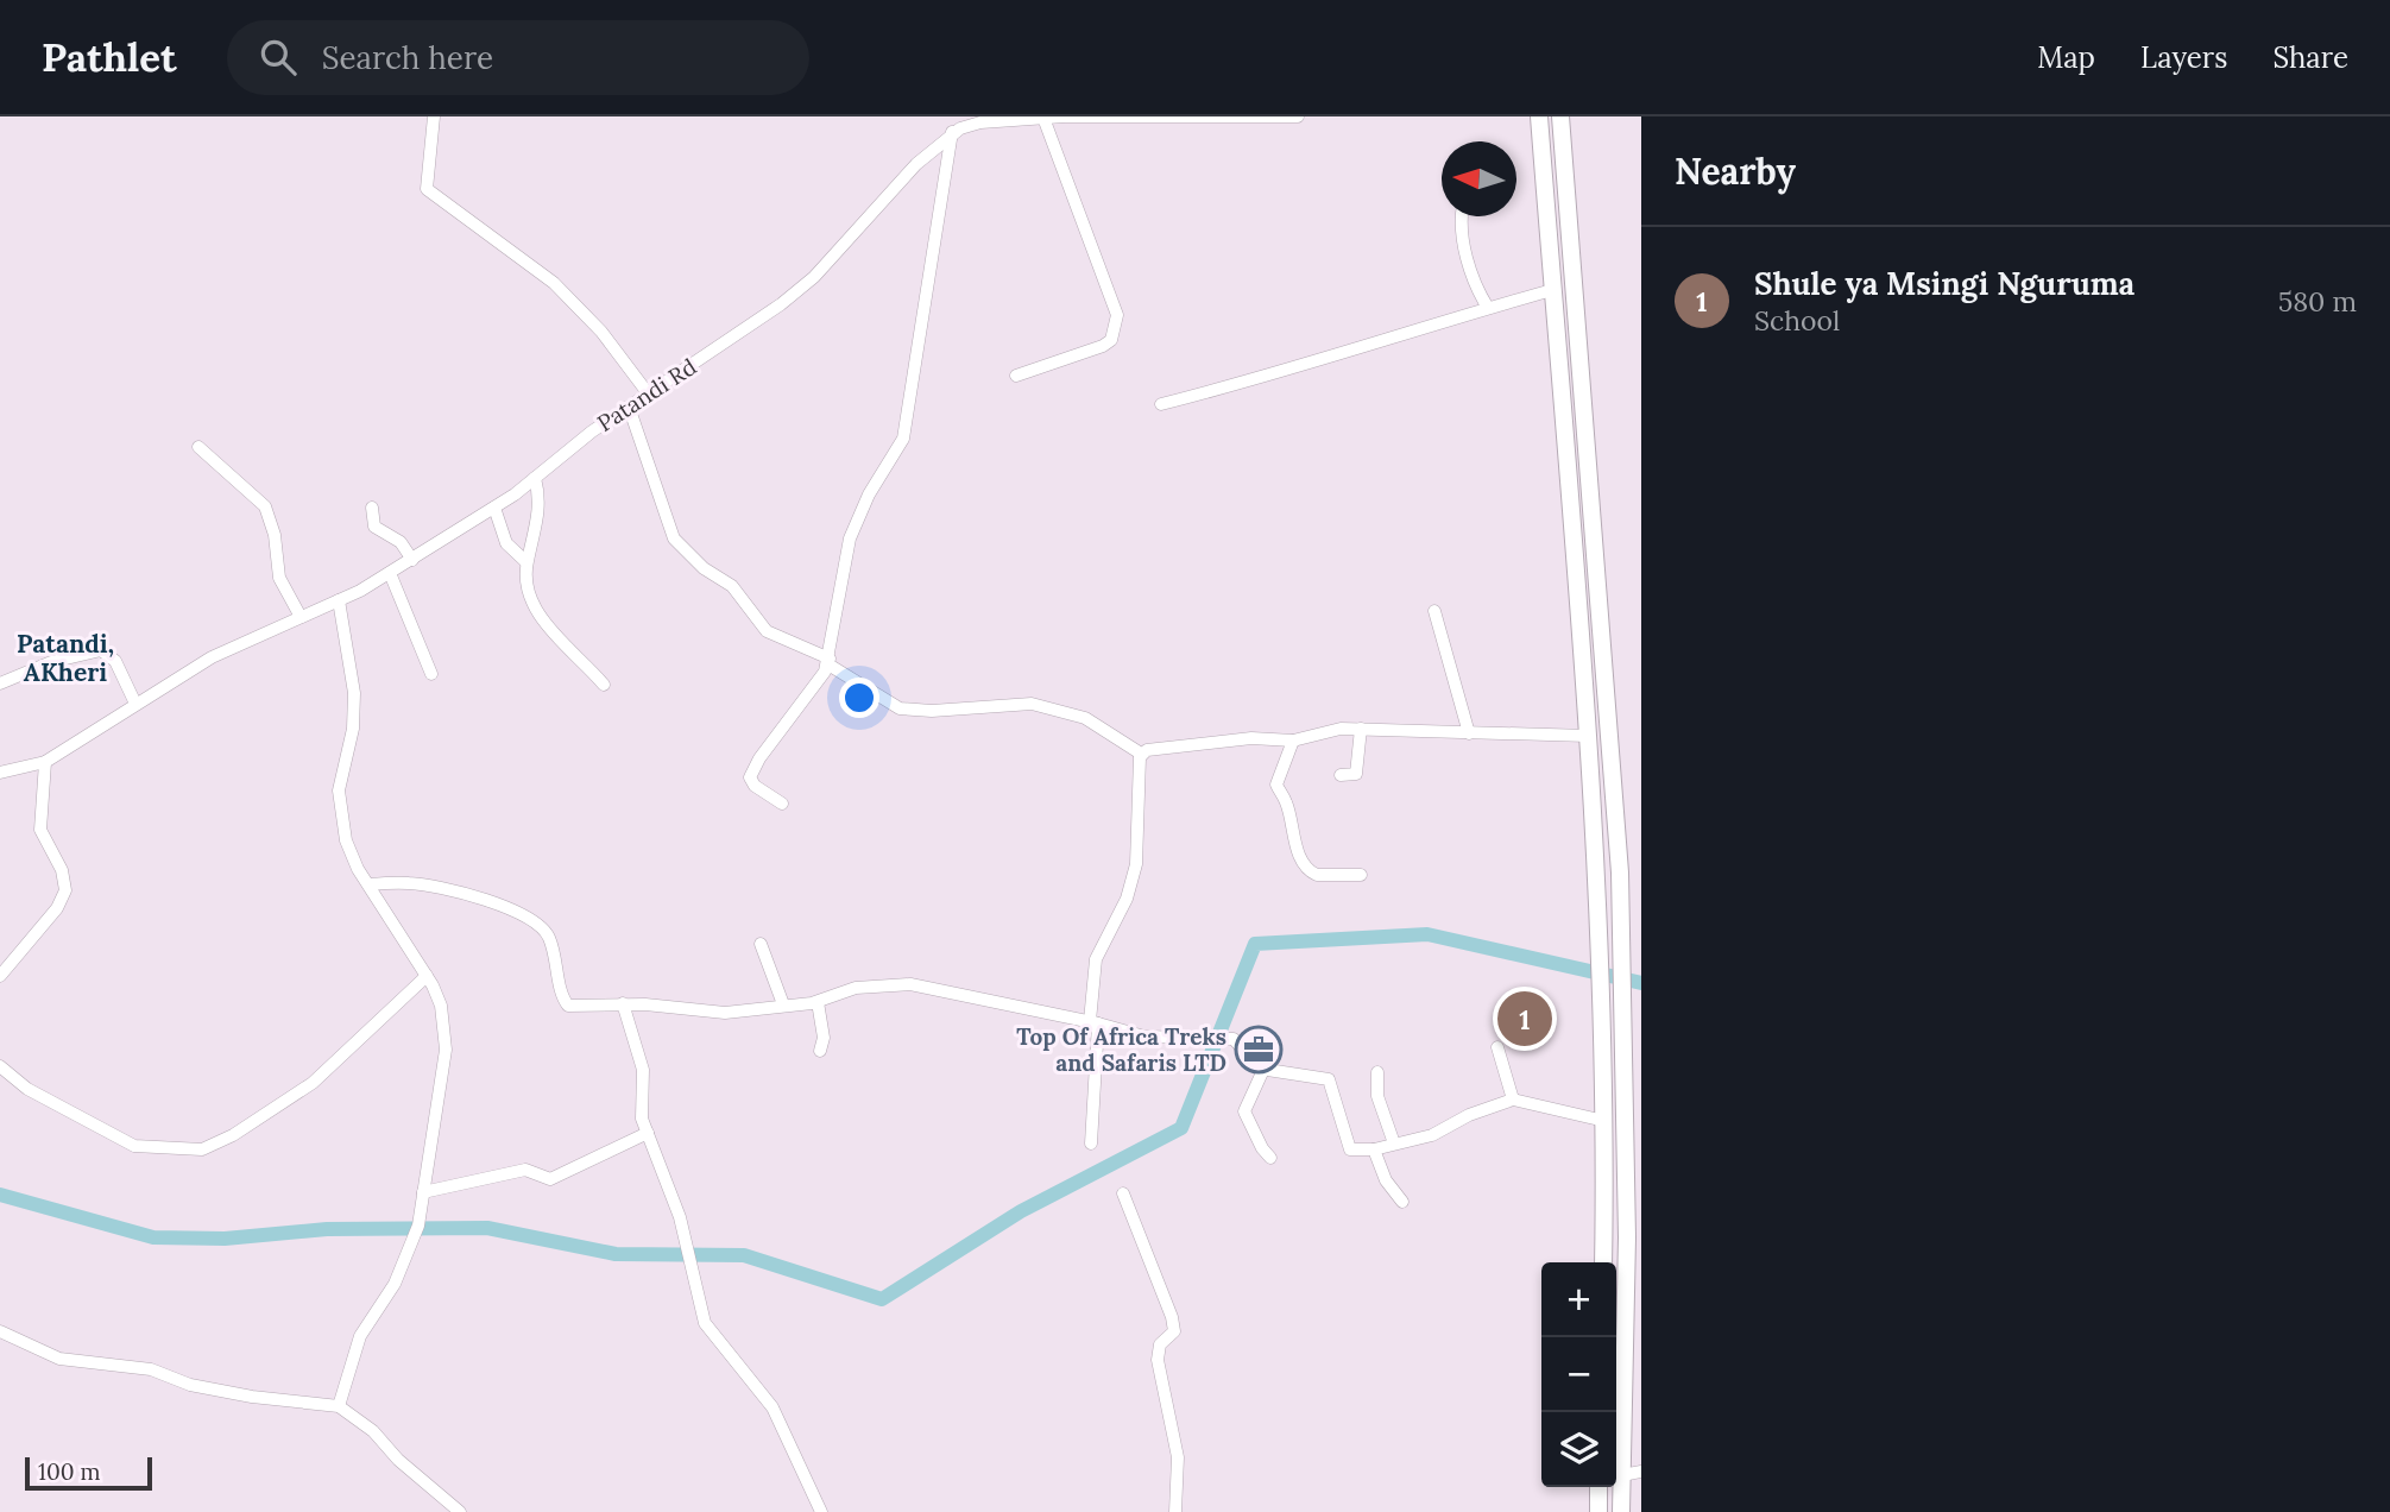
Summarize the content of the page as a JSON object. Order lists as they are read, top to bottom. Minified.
{"streets":{"street":["Patandi Rd"]},"districts":["Patandi, AKheri"],"places":{"office":["Top Of Africa Treks and Safaris LTD"]},"scale_bar":"100 m","north":"left","page":{"header":"Pathlet","search":"Search here","nav":["Map","Layers","Share"],"heading":"Nearby","list":[{"mark":"1","name":"Shule ya Msingi Nguruma","note":"School","value":"580 m"}],"pins":"1","map_buttons":["+","−"],"scale":"100 m"}}
